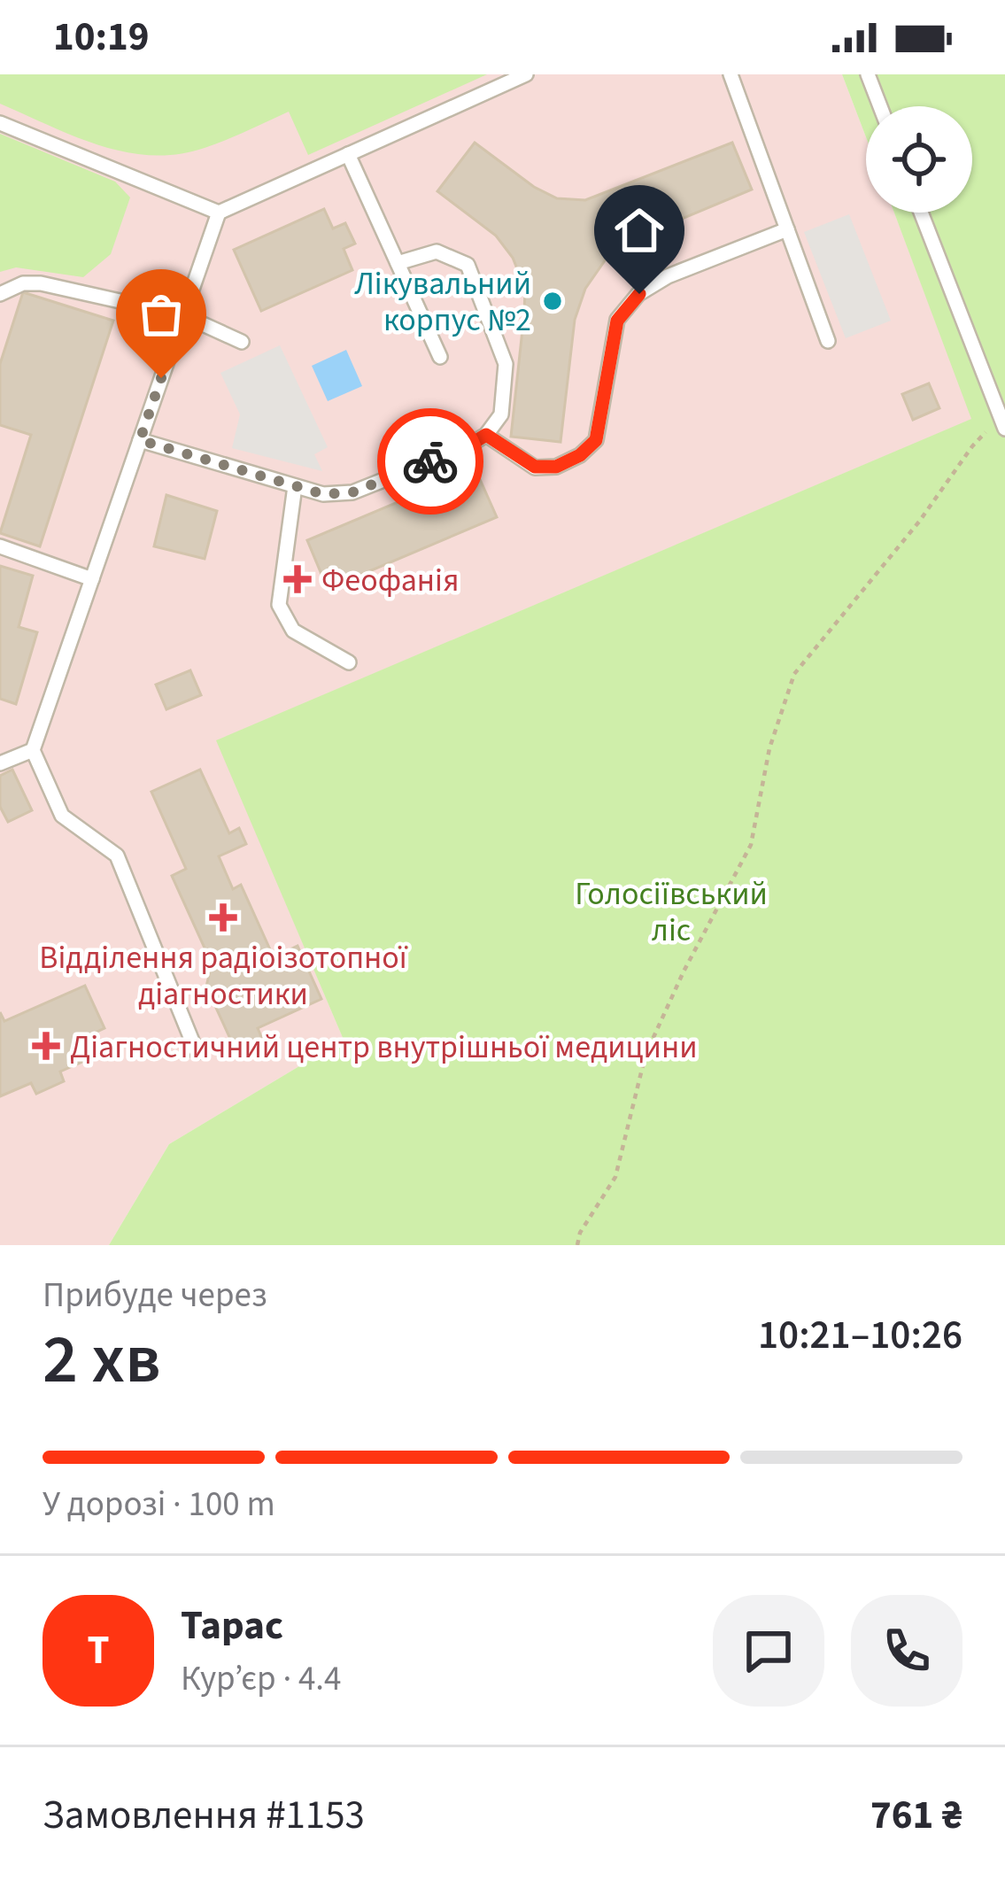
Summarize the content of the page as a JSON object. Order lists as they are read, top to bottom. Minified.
{"parks":["Голосіївський ліс"],"places":{"other":["Лікувальний корпус №2"],"health":["Феофанія","Відділення радіоізотопної діагностики","Діагностичний центр внутрішньої медицини"]},"page":{"status":"10:19","heading":["2 хв","Прибуде через","10:21–10:26"],"panel":["Тарас","Кур’єр · 4.4","Замовлення #1153","761 ₴"],"bar":"У дорозі · 100 m","round":"Т"}}
